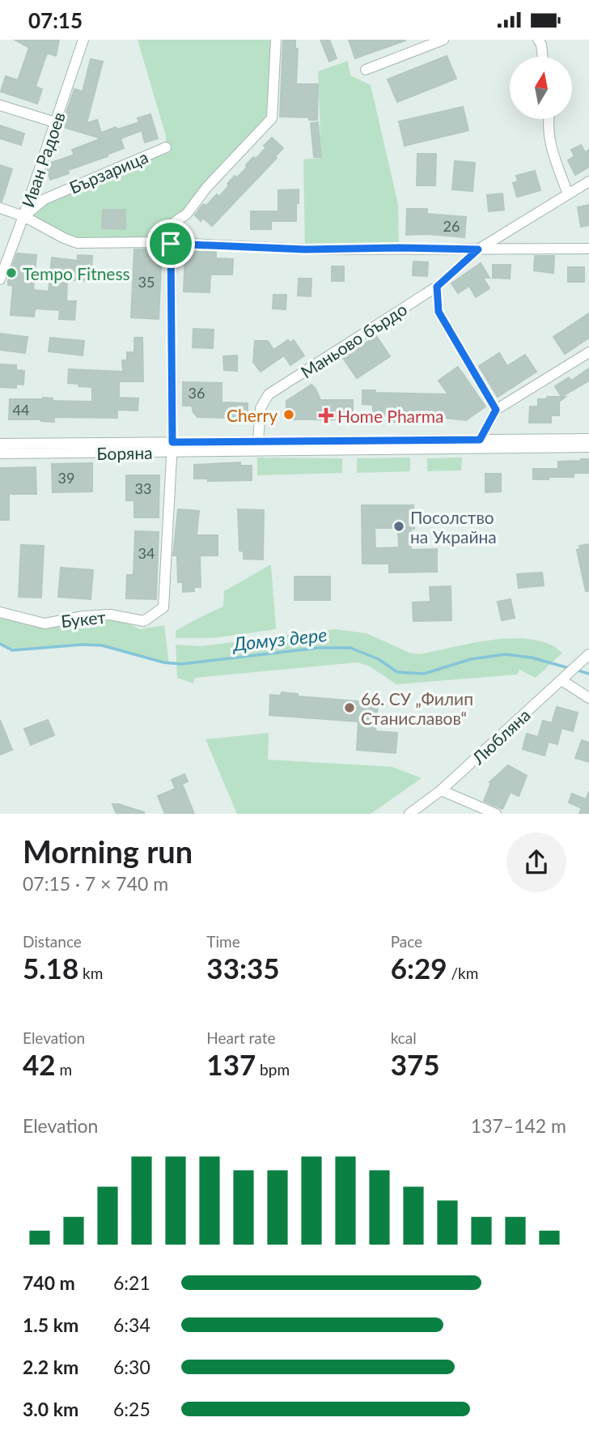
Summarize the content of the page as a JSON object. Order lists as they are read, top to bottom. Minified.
{"streets":{"street":["Иван Радоев","Бързарица","Маньово бърдо","Боряна","Букет","Любляна"]},"crossings":[["Иван Радоев","Бързарица"],["Маньово бърдо","Боряна"],["Боряна","Букет"]],"water":["Домуз дере"],"places":{"other":["Tempo Fitness","Cherry","Посолство на Украйна","66. СУ „Филип Станиславов“"],"health":["Home Pharma"]},"house_numbers":["26","35","36","44","39","33","34"],"north":"top","page":{"status":"07:15","heading":["Morning run","07:15 · 7 × 740 m"],"stats":[["Distance","5.18 km"],["Time","33:35"],["Pace","6:29 /km"],["Elevation","42 m"],["Heart rate","137 bpm"],["kcal","375"]],"chart":["Elevation","137–142 m"],"list":[{"name":"740 m","note":"6:21"},{"name":"1.5 km","note":"6:34"},{"name":"2.2 km","note":"6:30"},{"name":"3.0 km","note":"6:25"}]}}
